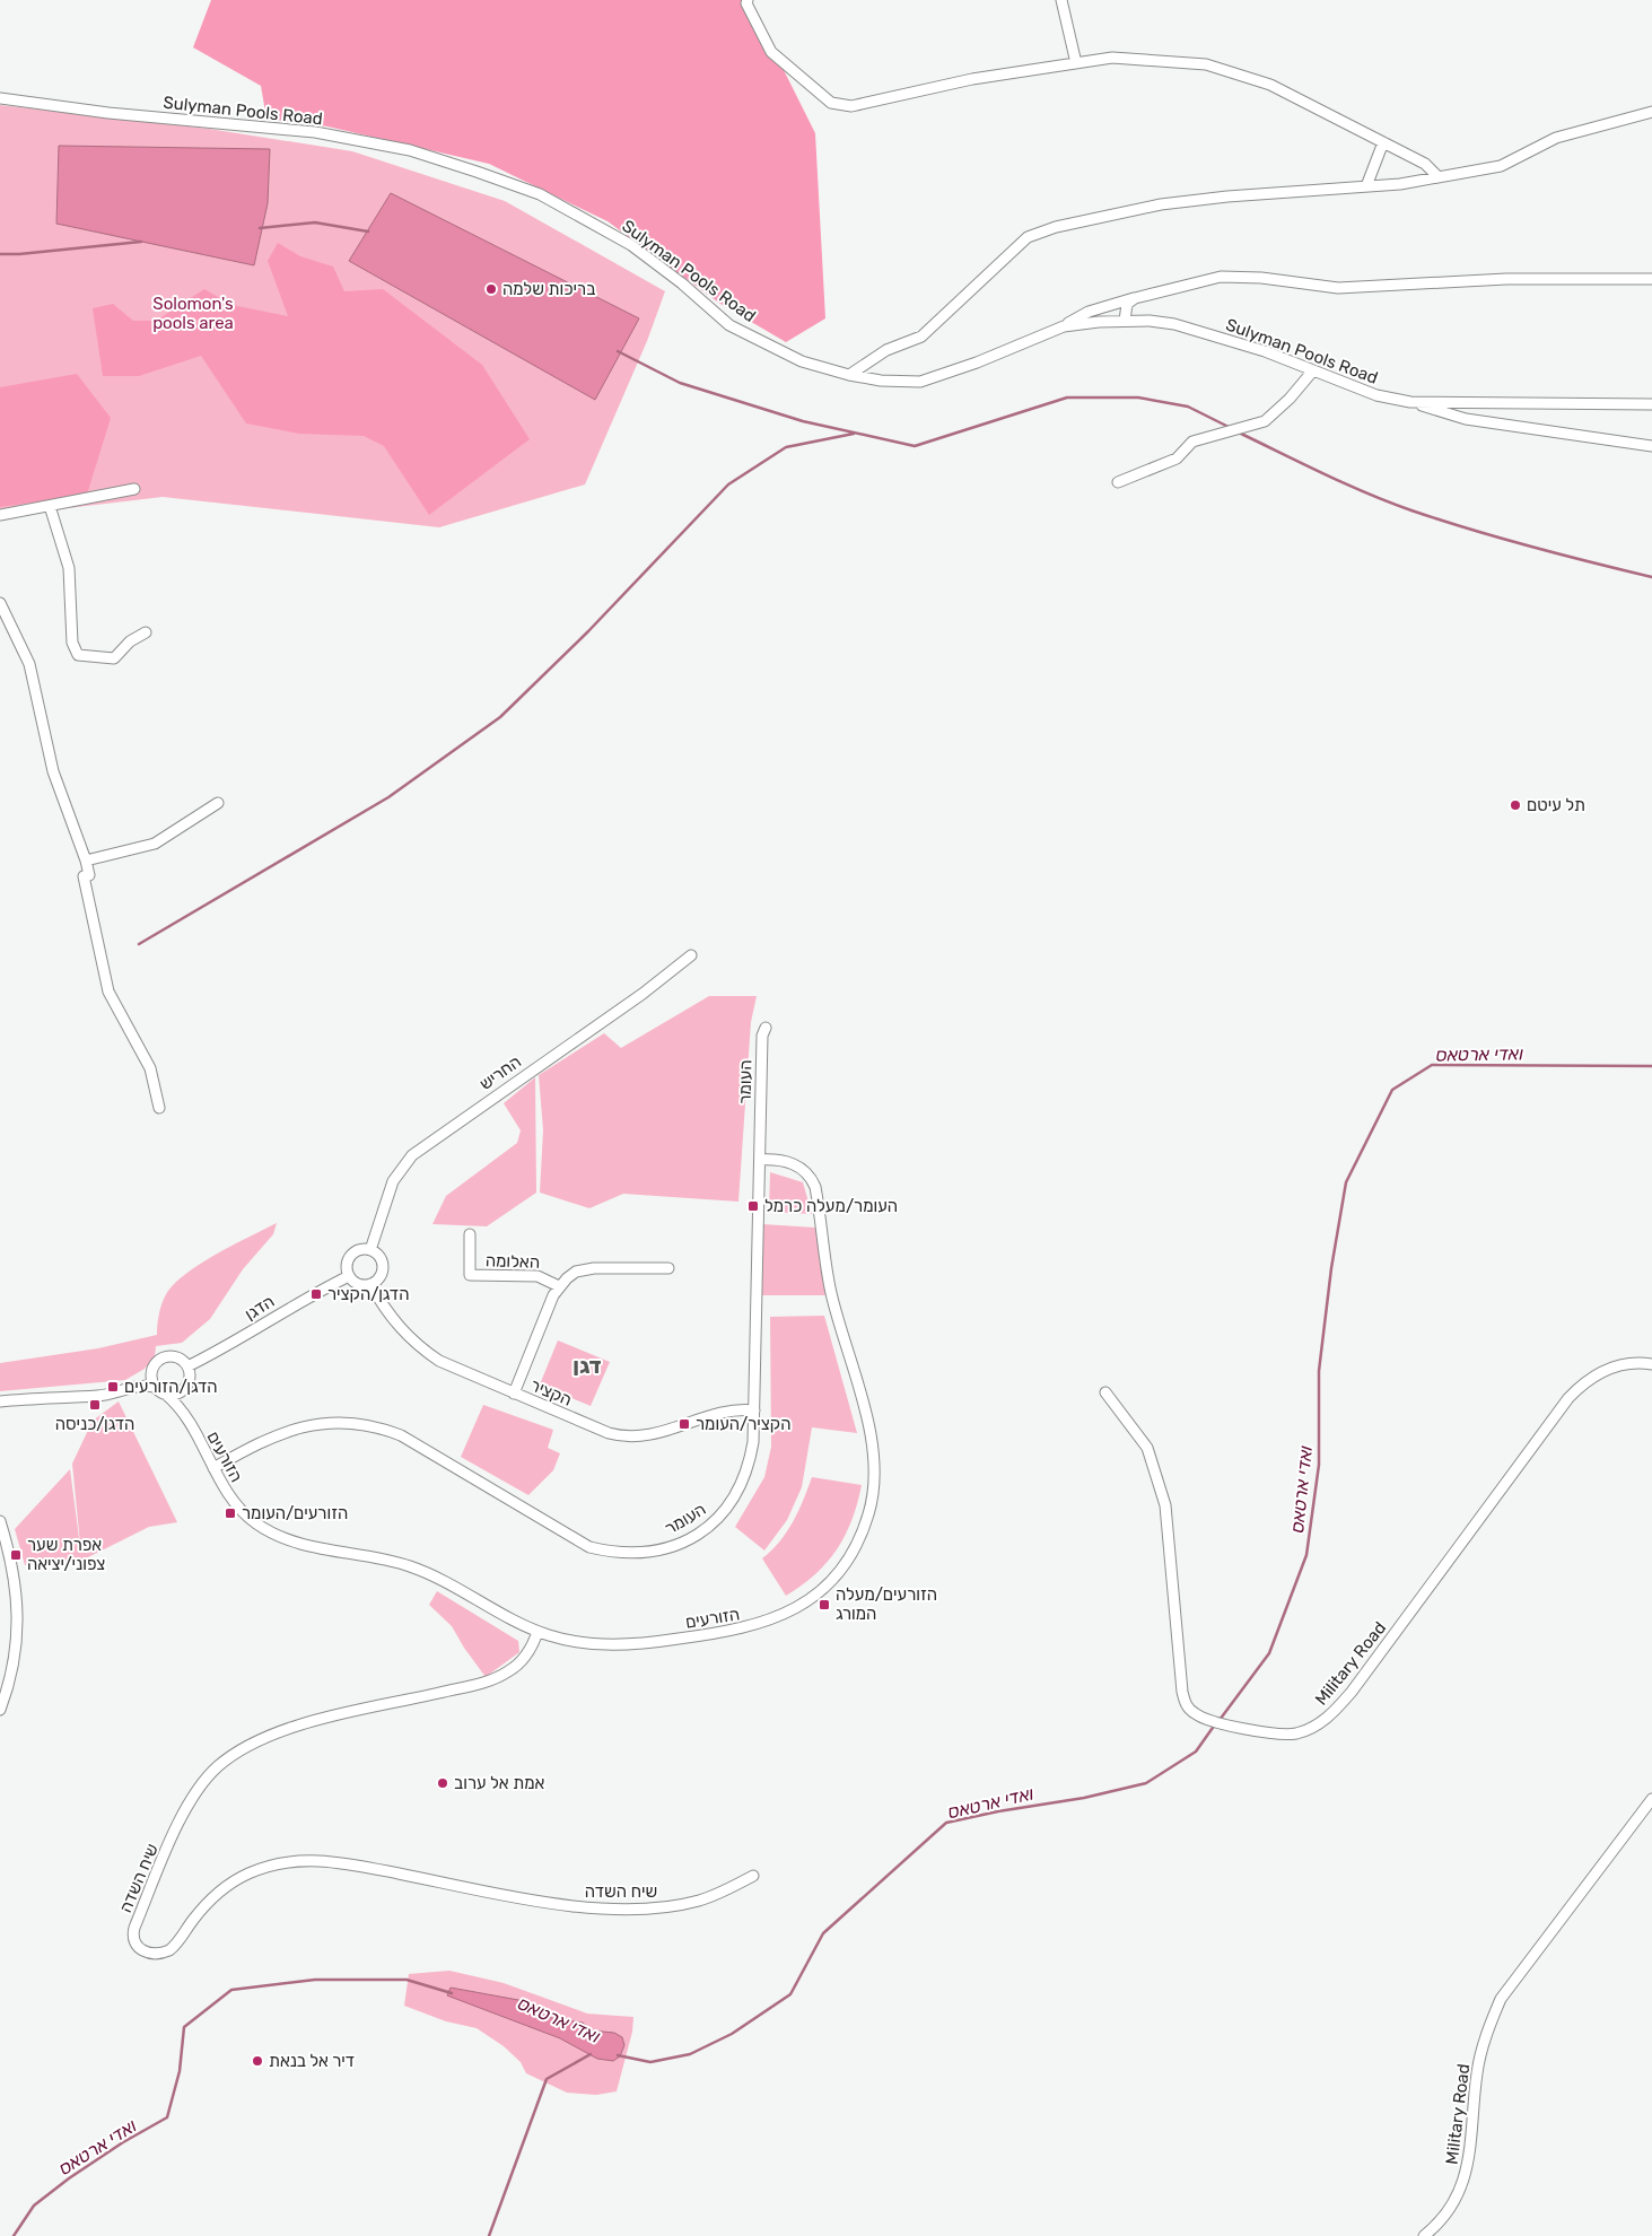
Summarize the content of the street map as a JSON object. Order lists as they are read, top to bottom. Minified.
{"streets":{"street":["Sulyman Pools Road","החריש","העומר","האלומה","הדגן","הקציר","הזורעים","Military Road","שיח השדה"]},"crossings":[["החריש","הדגן"],["החריש","הקציר"],["העומר","הקציר"],["העומר","הזורעים"],["האלומה","הקציר"],["הדגן","הקציר"],["הזורעים","שיח השדה"]],"districts":["דגן"],"water":["ואדי ארטאס"],"parks":["Solomon's pools area"],"places":{"other":["בריכות שלמה","תל עיטם","אמת אל ערוב","דיר אל בנאת"],"transit":["העומר/מעלה כרמל","הדגן/הקציר","הדגן/הזורעים","הדגן/כניסה","הקציר/העומר","הזורעים/העומר","אפרת שער צפוני/יציאה","הזורעים/מעלה המורג"]}}
